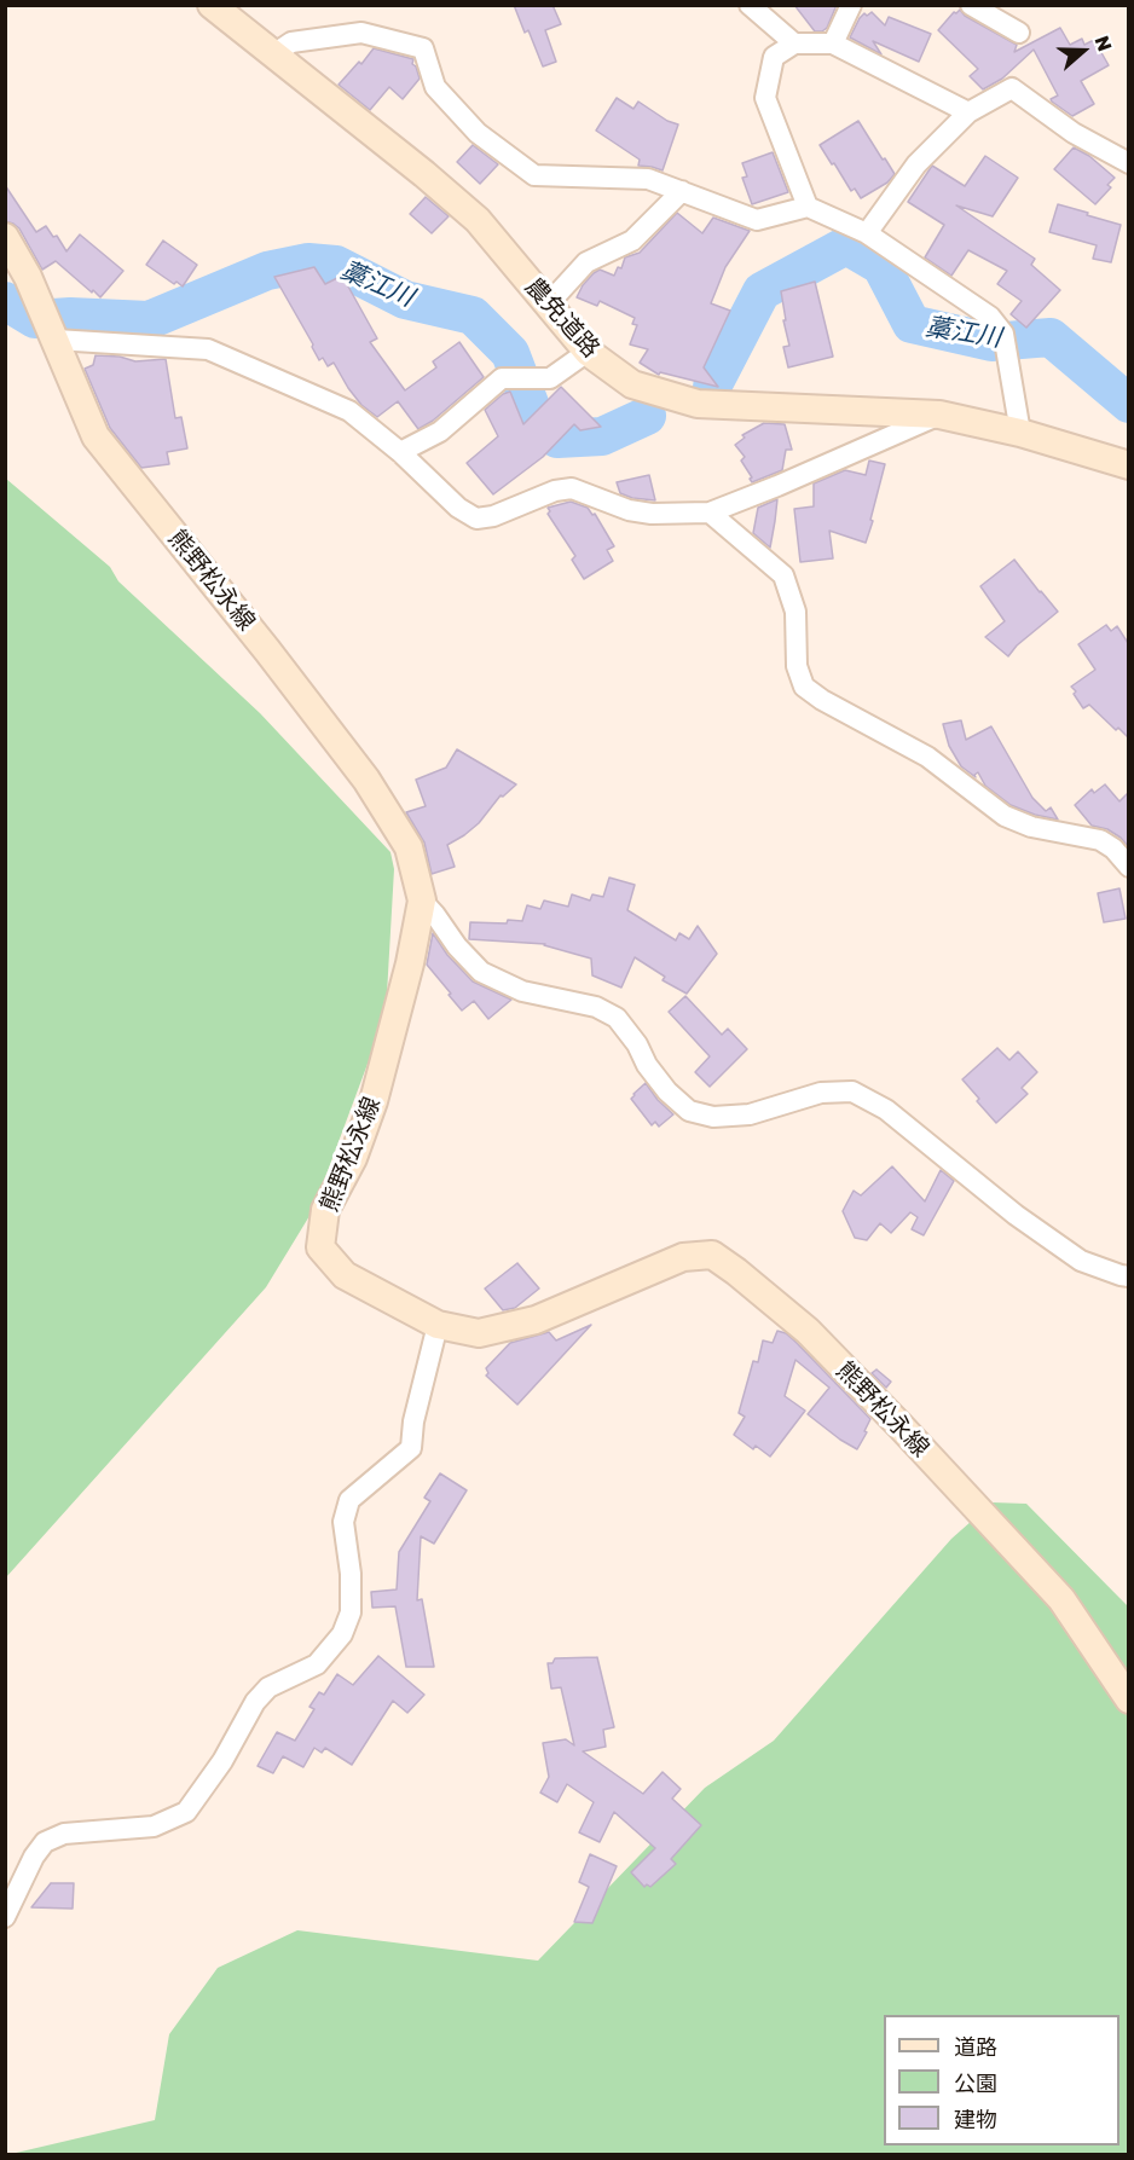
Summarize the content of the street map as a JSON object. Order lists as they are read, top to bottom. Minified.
{"streets":{"main road":["農免道路","熊野松永線"]},"water":["藁江川"],"legend":["道路","公園","建物"],"north":"right"}
